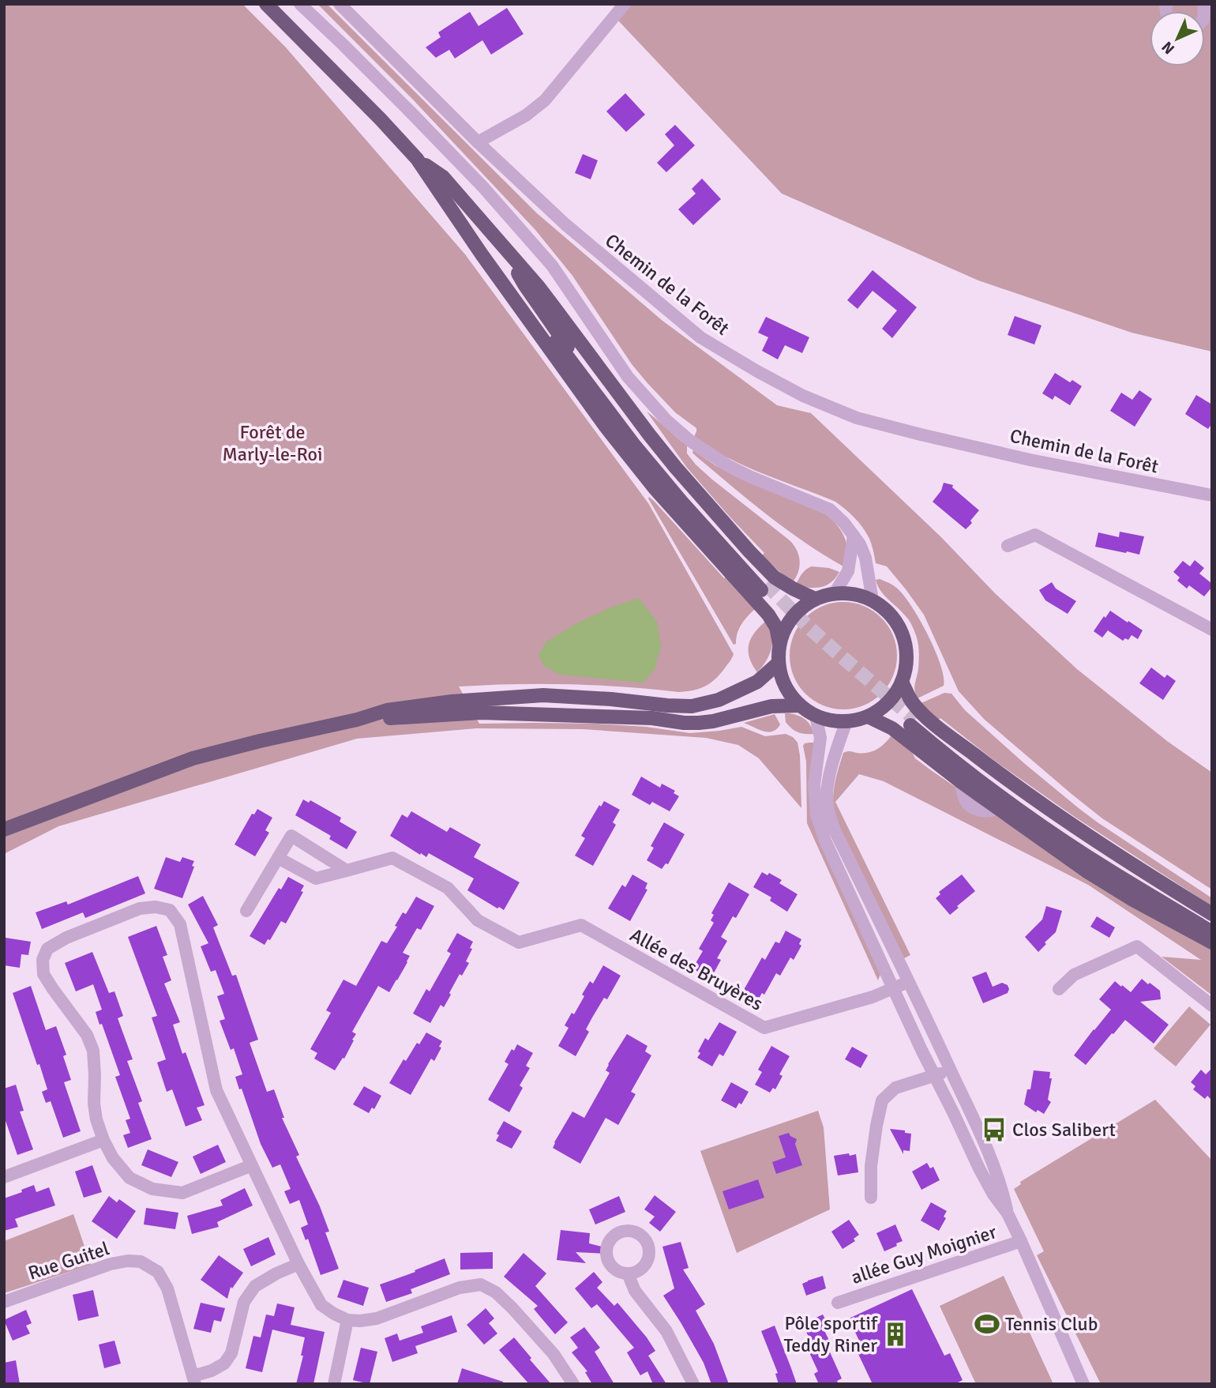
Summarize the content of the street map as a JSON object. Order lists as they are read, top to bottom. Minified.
{"streets":{"street":["Chemin de la Forêt","Allée des Bruyères","allée Guy Moignier","Rue Guitel"]},"parks":["Forêt de Marly-le-Roi"],"places":{"bus stop":["Clos Salibert"],"sports":["Tennis Club"],"building":["Pôle sportif Teddy Riner"]},"north":"bottom left"}
